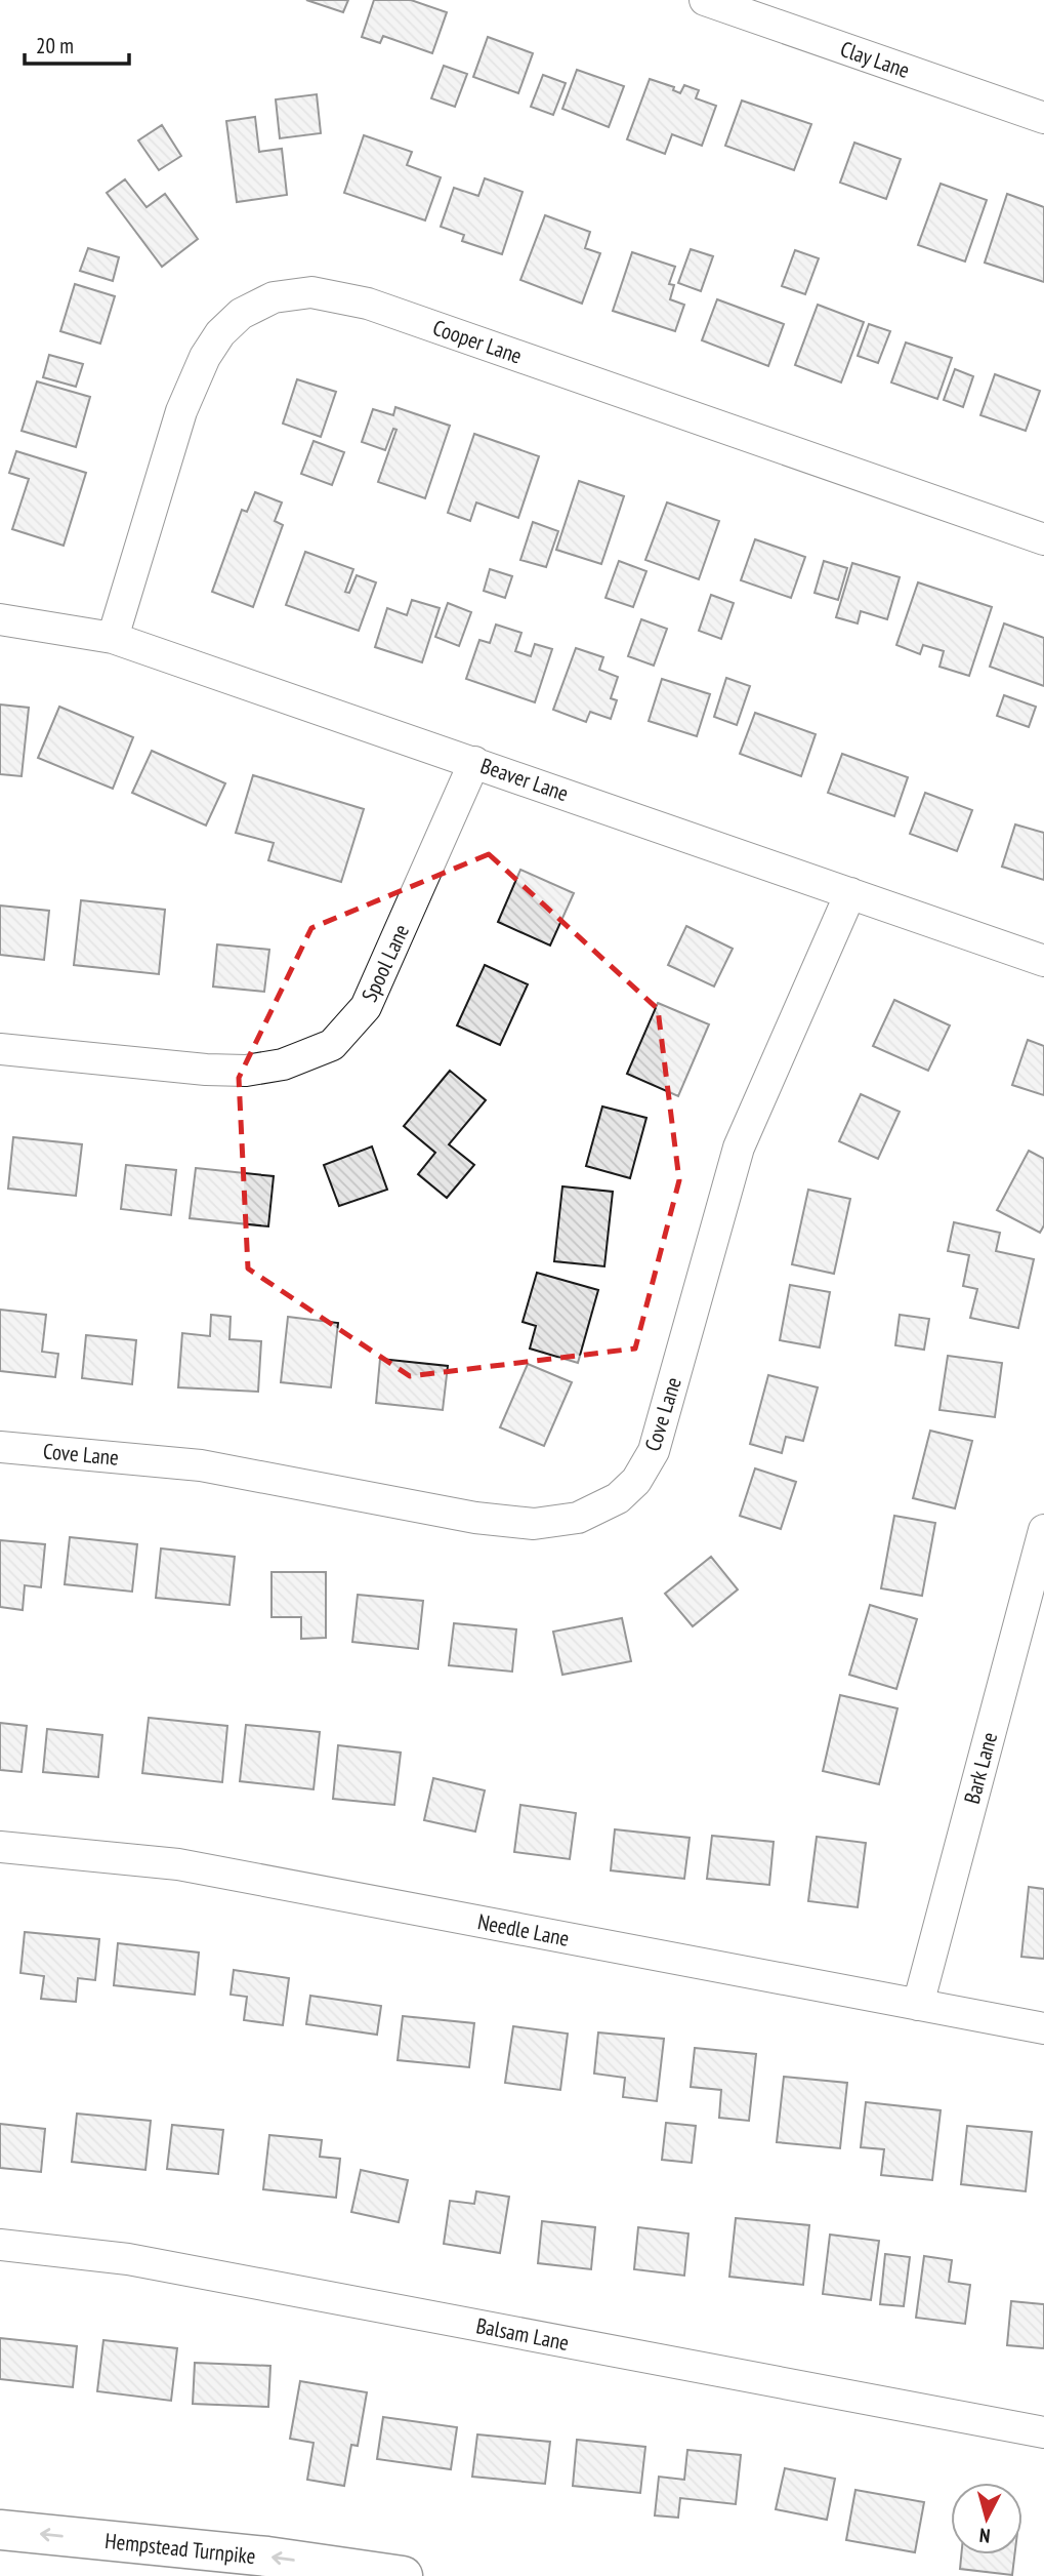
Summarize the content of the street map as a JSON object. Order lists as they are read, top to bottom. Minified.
{"streets":{"main road":["Hempstead Turnpike"],"street":["Clay Lane","Cooper Lane","Beaver Lane","Spool Lane","Cove Lane","Bark Lane","Needle Lane","Balsam Lane"]},"crossings":[["Cooper Lane","Beaver Lane"],["Beaver Lane","Spool Lane"],["Beaver Lane","Cove Lane"],["Bark Lane","Needle Lane"]],"one_way":["Hempstead Turnpike"],"scale_bar":"20 m","north":"bottom"}
